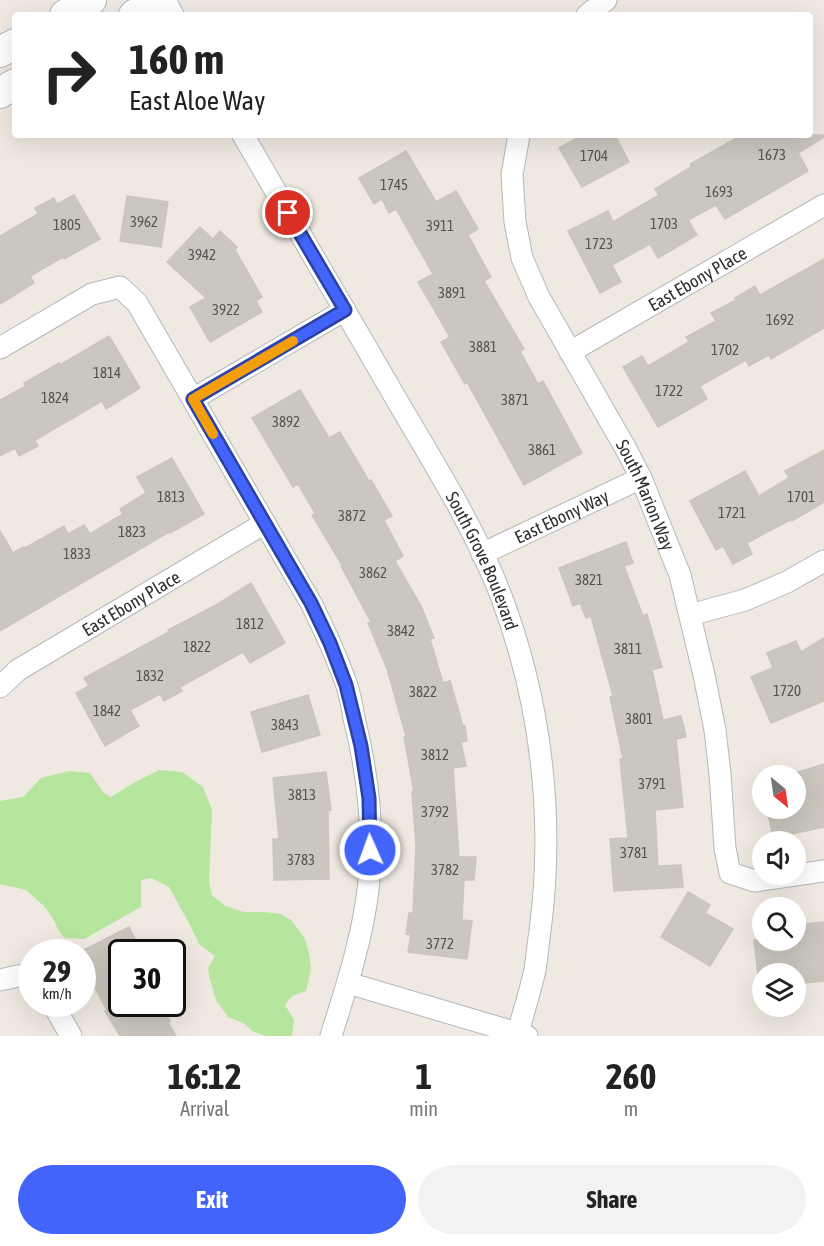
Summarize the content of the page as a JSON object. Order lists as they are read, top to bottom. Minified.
{"streets":{"street":["East Ebony Place","South Marion Way","East Ebony Way","South Grove Boulevard"]},"crossings":[["East Ebony Place","South Marion Way"],["South Marion Way","East Ebony Way"],["East Ebony Way","South Grove Boulevard"]],"house_numbers":["1673","1704","1745","1693","3962","1703","1805","3911","1723","3942","3891","3922","1692","3881","1702","1814","1722","1824","3871","3892","3861","1813","1701","1721","3872","1823","1833","3862","3821","1812","3842","1822","3811","1832","1720","3822","1842","3801","3843","3812","3791","3813","3792","3781","3783","3782","3772"],"north":"bottom right","page":{"turn":["160 m","East Aloe Way"],"speed":"29 km/h","limit":"30","eta":["16:12","Arrival","1","min","260","m"],"buttons":["Exit","Share"]}}
